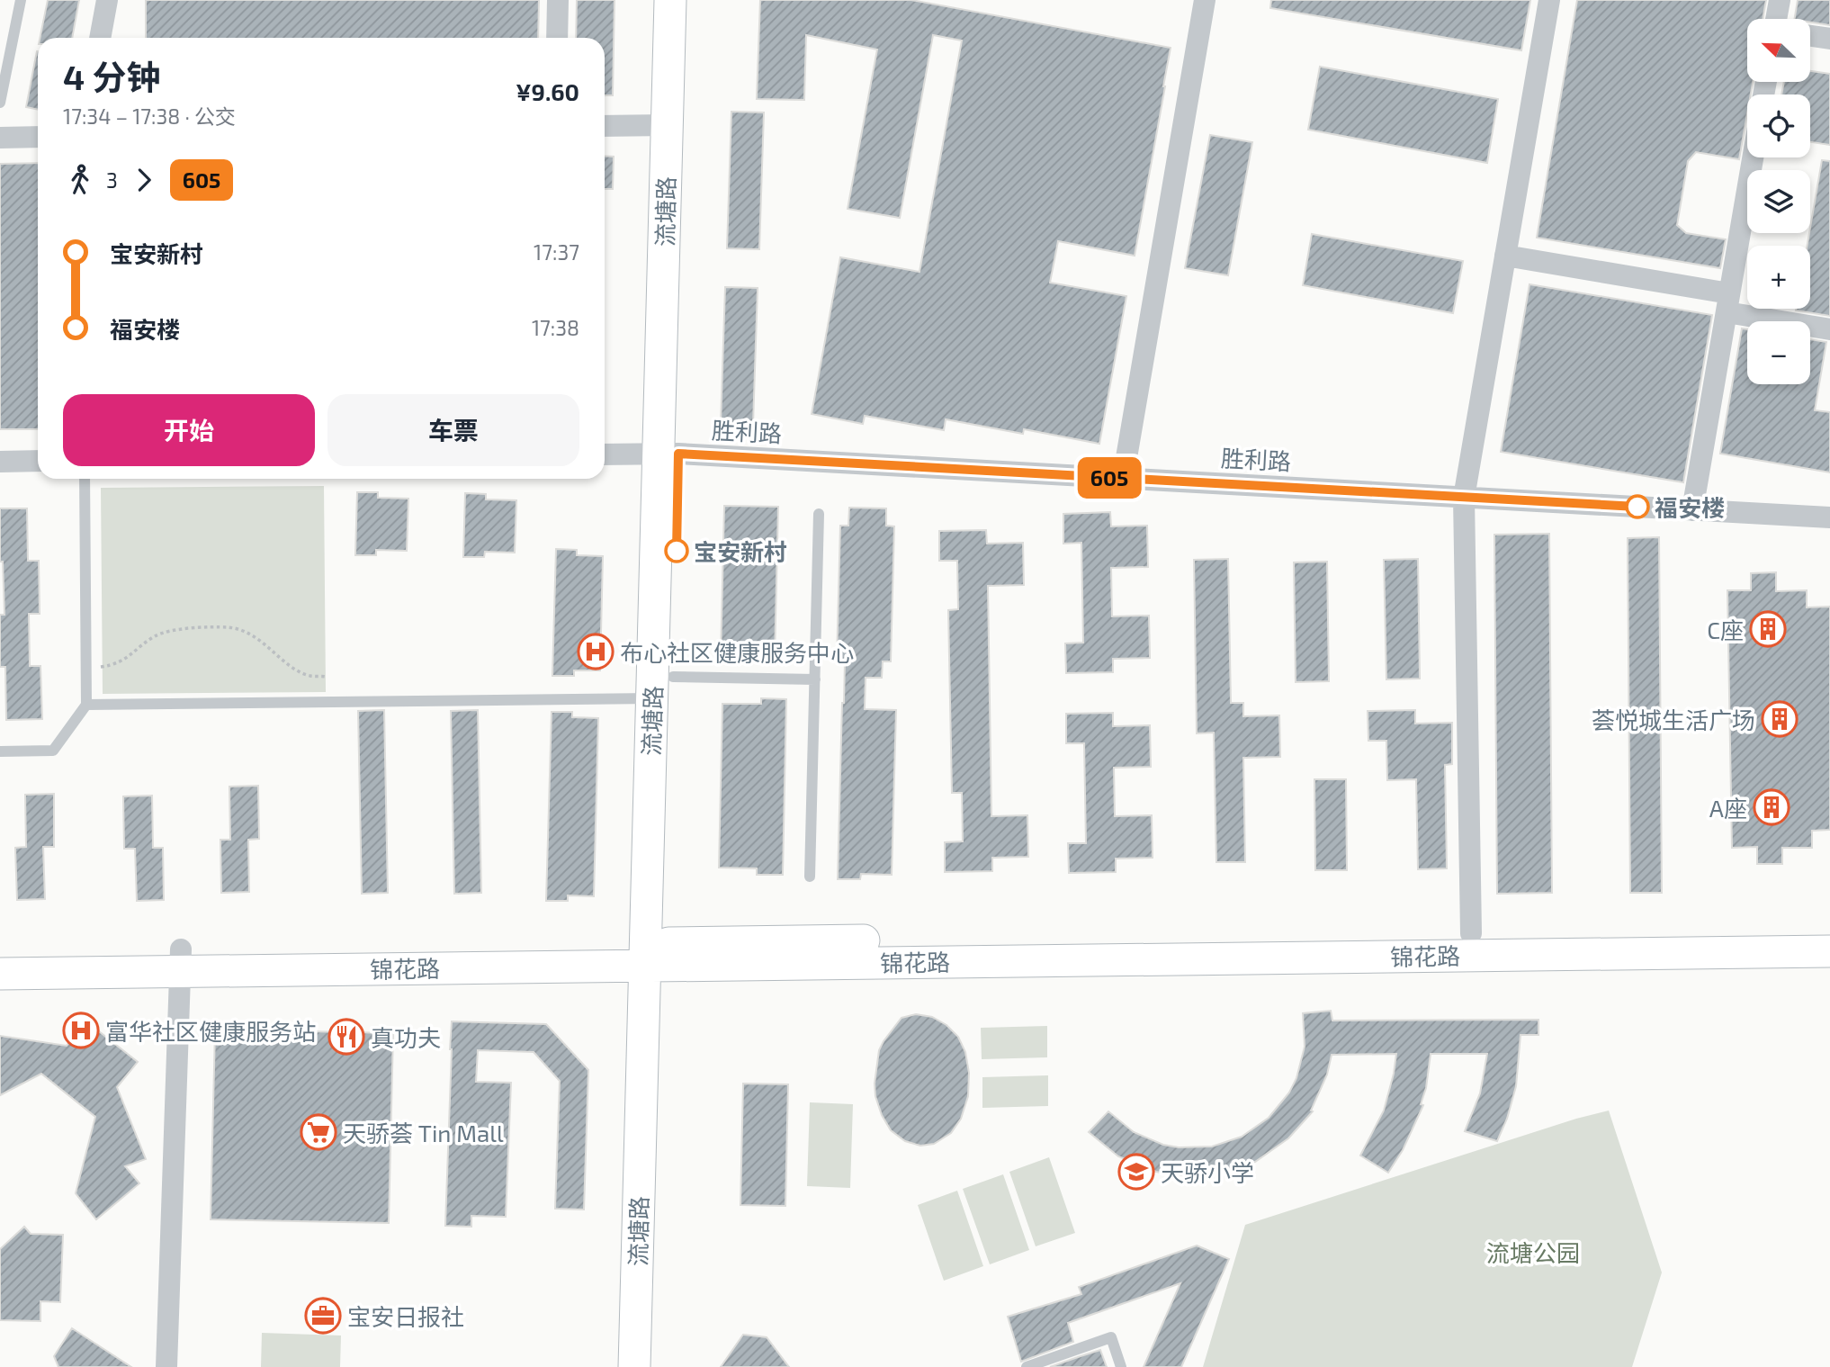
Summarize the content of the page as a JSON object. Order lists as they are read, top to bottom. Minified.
{"streets":{"street":["流塘路","胜利路","锦花路"]},"crossings":[["流塘路","胜利路"],["流塘路","锦花路"]],"parks":["流塘公园"],"places":{"other":["福安楼","宝安新村"],"building":["C座","荟悦城生活广场","A座"],"hospital":["布心社区健康服务中心","富华社区健康服务站"],"restaurant":["真功夫"],"supermarket":["天骄荟 Tin Mall"],"school or university":["天骄小学"],"office":["宝安日报社"]},"lines":["bus line 605"],"north":"top left","page":{"on_map":"605","map_buttons":["+","−"],"heading":["4 分钟","17:34 – 17:38 · 公交","¥9.60"],"legs":["3","605"],"list":[{"name":"宝安新村","value":"17:37"},{"name":"福安楼","value":"17:38"}],"buttons":["开始","车票"]}}
